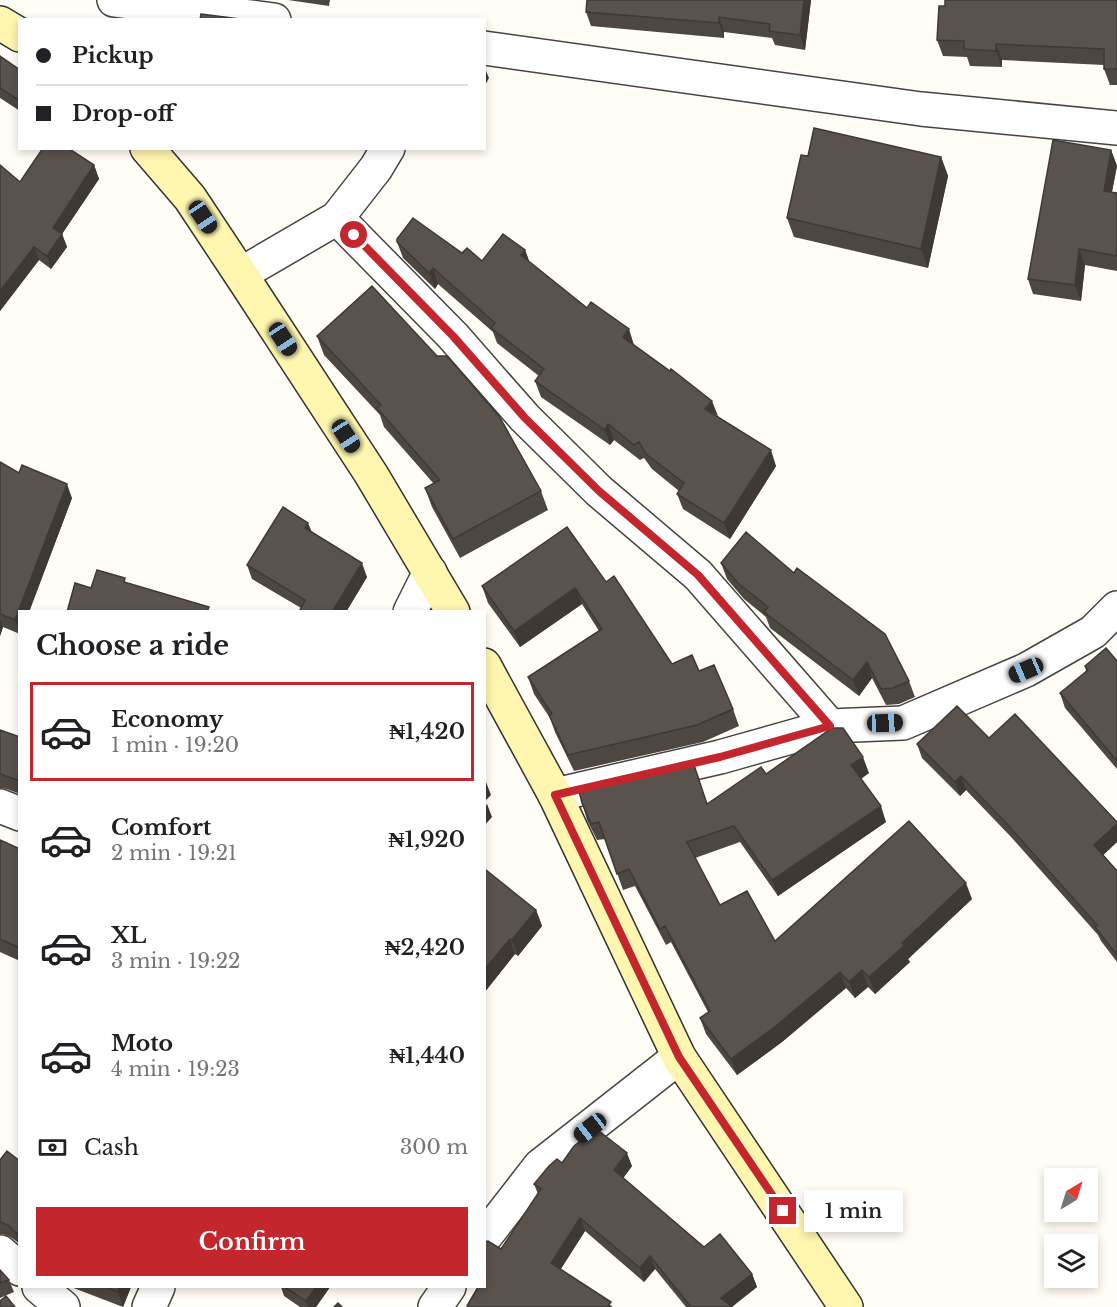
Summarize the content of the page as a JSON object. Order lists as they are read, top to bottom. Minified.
{"north":"top right","page":{"banner":["Pickup","Drop-off"],"heading":"Choose a ride","list":[{"name":"Economy","note":"1 min · 19:20","value":"₦1,420"},{"name":"Comfort","note":"2 min · 19:21","value":"₦1,920"},{"name":"XL","note":"3 min · 19:22","value":"₦2,420"},{"name":"Moto","note":"4 min · 19:23","value":"₦1,440"}],"pay":["Cash","300 m"],"bubble":"1 min","buttons":"Confirm"}}
